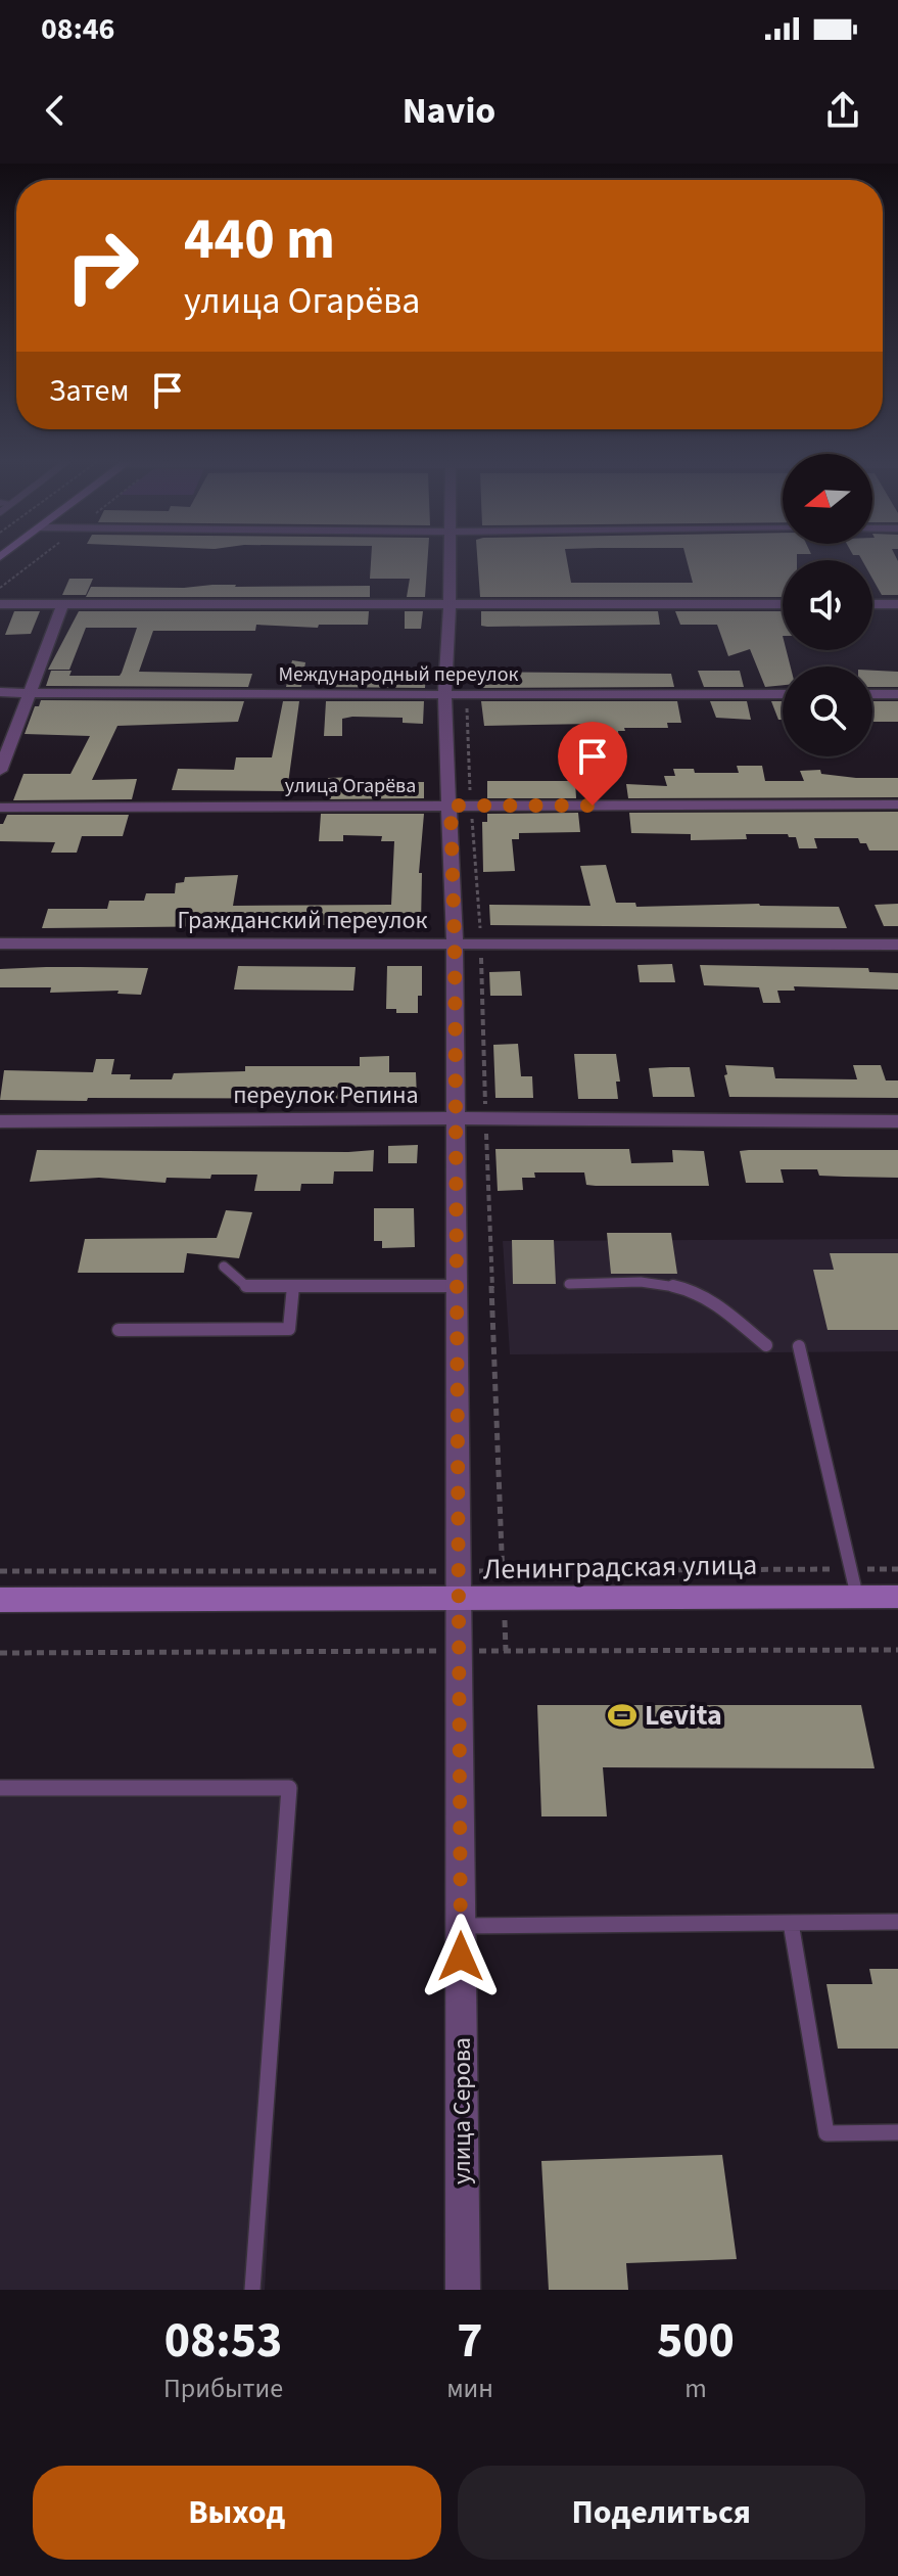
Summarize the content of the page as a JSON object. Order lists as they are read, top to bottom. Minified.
{"streets":{"main road":["Ленинградская улица"],"street":["Международный переулок","улица Огарёва","Гражданский переулок","переулок Репина","улица Серова"]},"crossings":[["Международный переулок","улица Серова"],["улица Огарёва","улица Серова"],["Гражданский переулок","улица Серова"],["переулок Репина","улица Серова"],["Ленинградская улица","улица Серова"]],"places":{"sports":["Levita"]},"north":"left","page":{"status":"08:46","header":"Navio","turn":["440 m","улица Огарёва"],"then":"Затем","eta":["08:53","Прибытие","7","мин","500","m"],"buttons":["Выход","Поделиться"]}}
